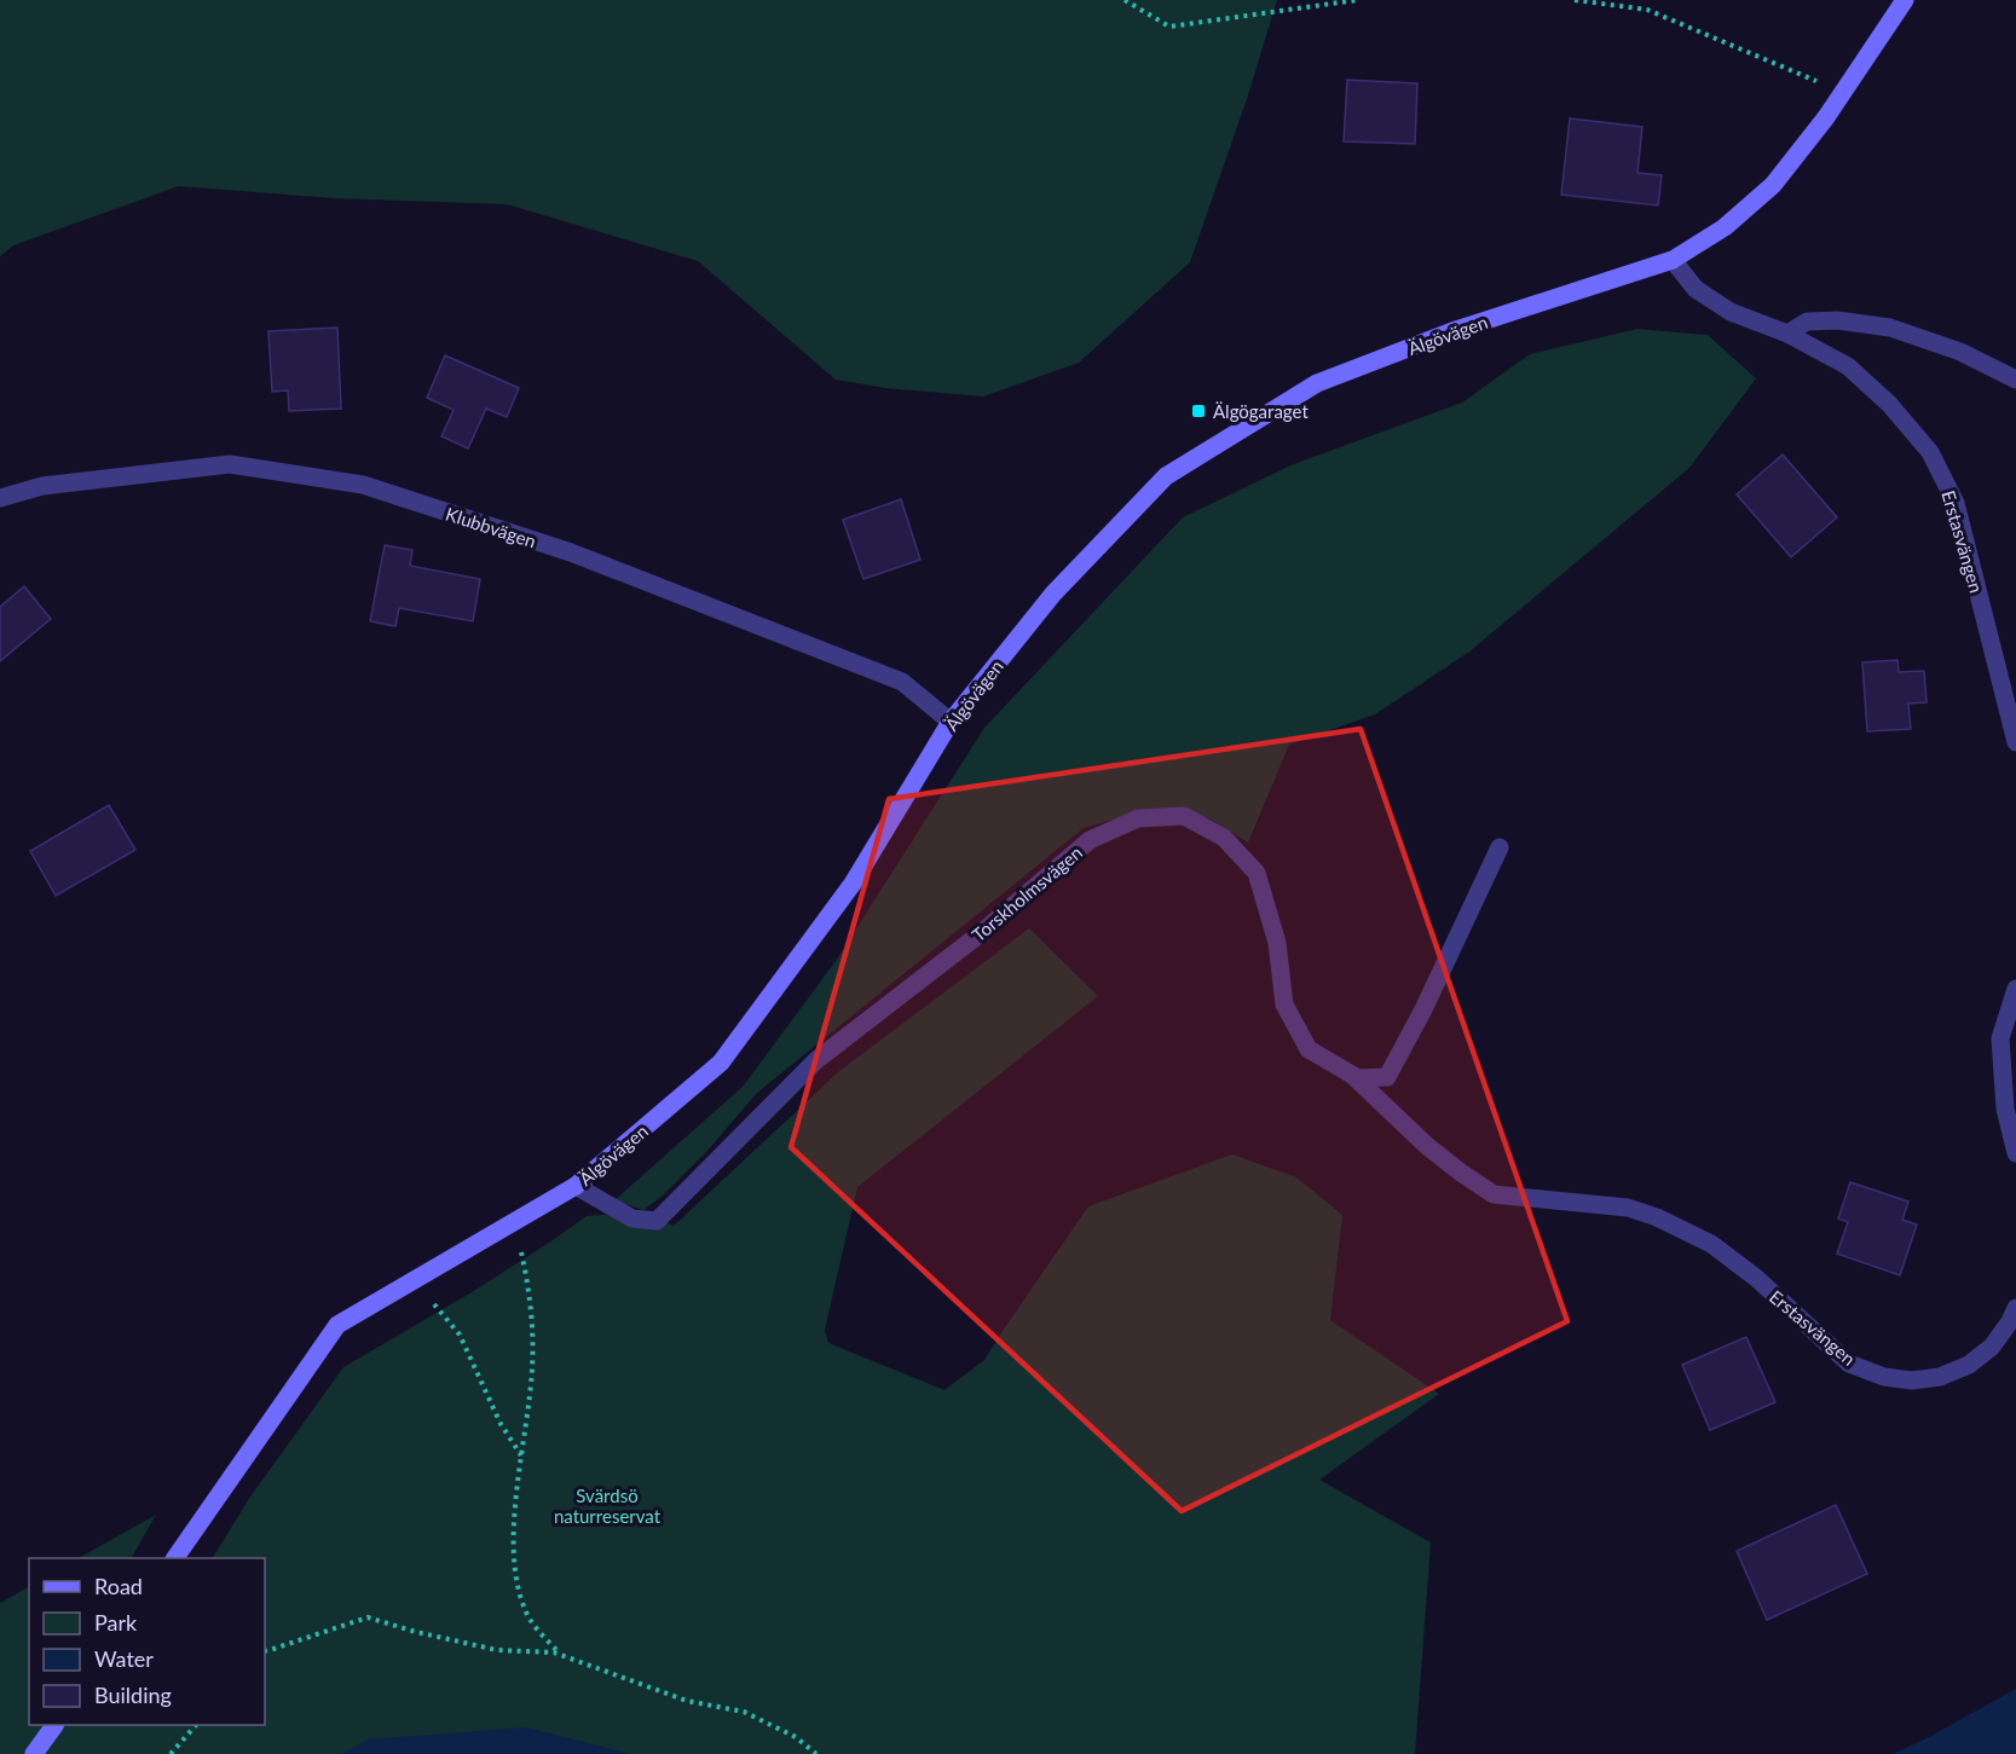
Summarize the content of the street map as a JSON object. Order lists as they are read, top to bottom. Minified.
{"streets":{"street":["Älgövägen","Klubbvägen","Erstasvängen","Torskholmsvägen"]},"crossings":[["Älgövägen","Klubbvägen"],["Älgövägen","Erstasvängen"],["Älgövägen","Torskholmsvägen"],["Erstasvängen","Torskholmsvägen"]],"parks":["Svärdsö naturreservat"],"places":{"transit":["Älgögaraget"]},"legend":["Road","Park","Water","Building"]}
